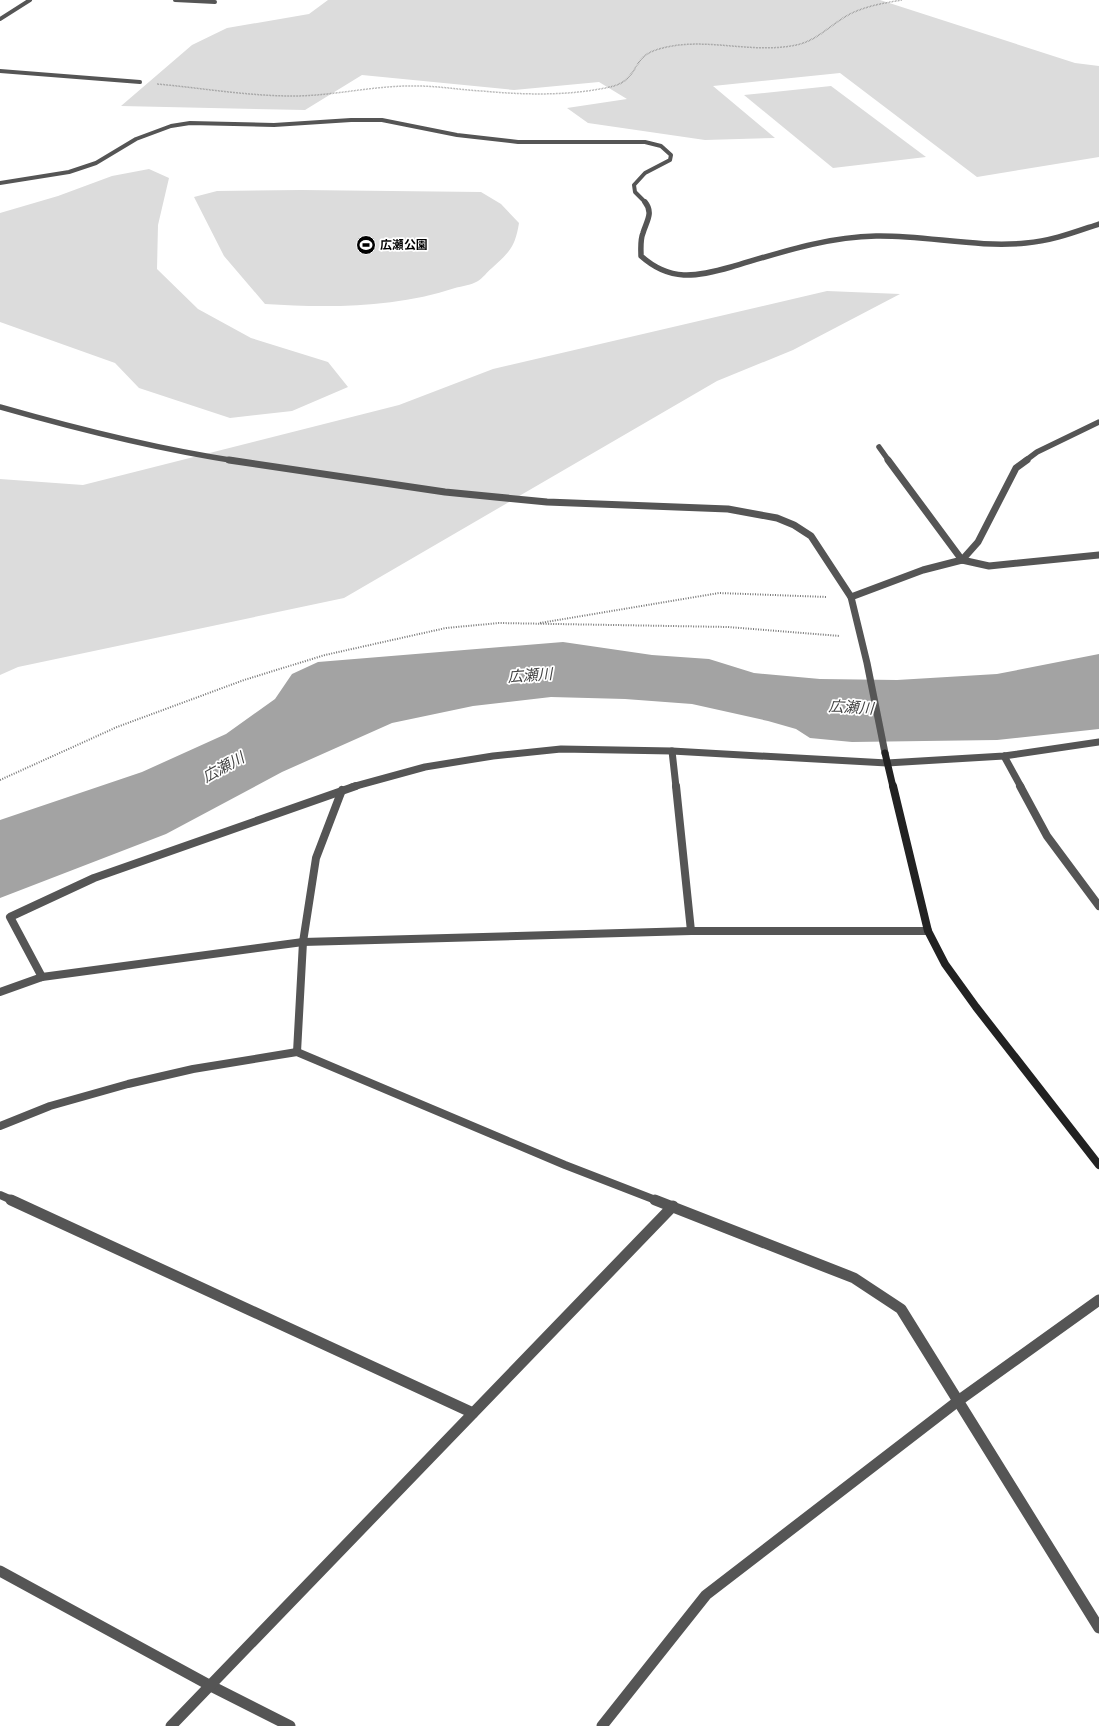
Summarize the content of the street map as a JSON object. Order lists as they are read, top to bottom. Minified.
{"water":["広瀬川"],"places":{"sports":["広瀬公園"]}}
